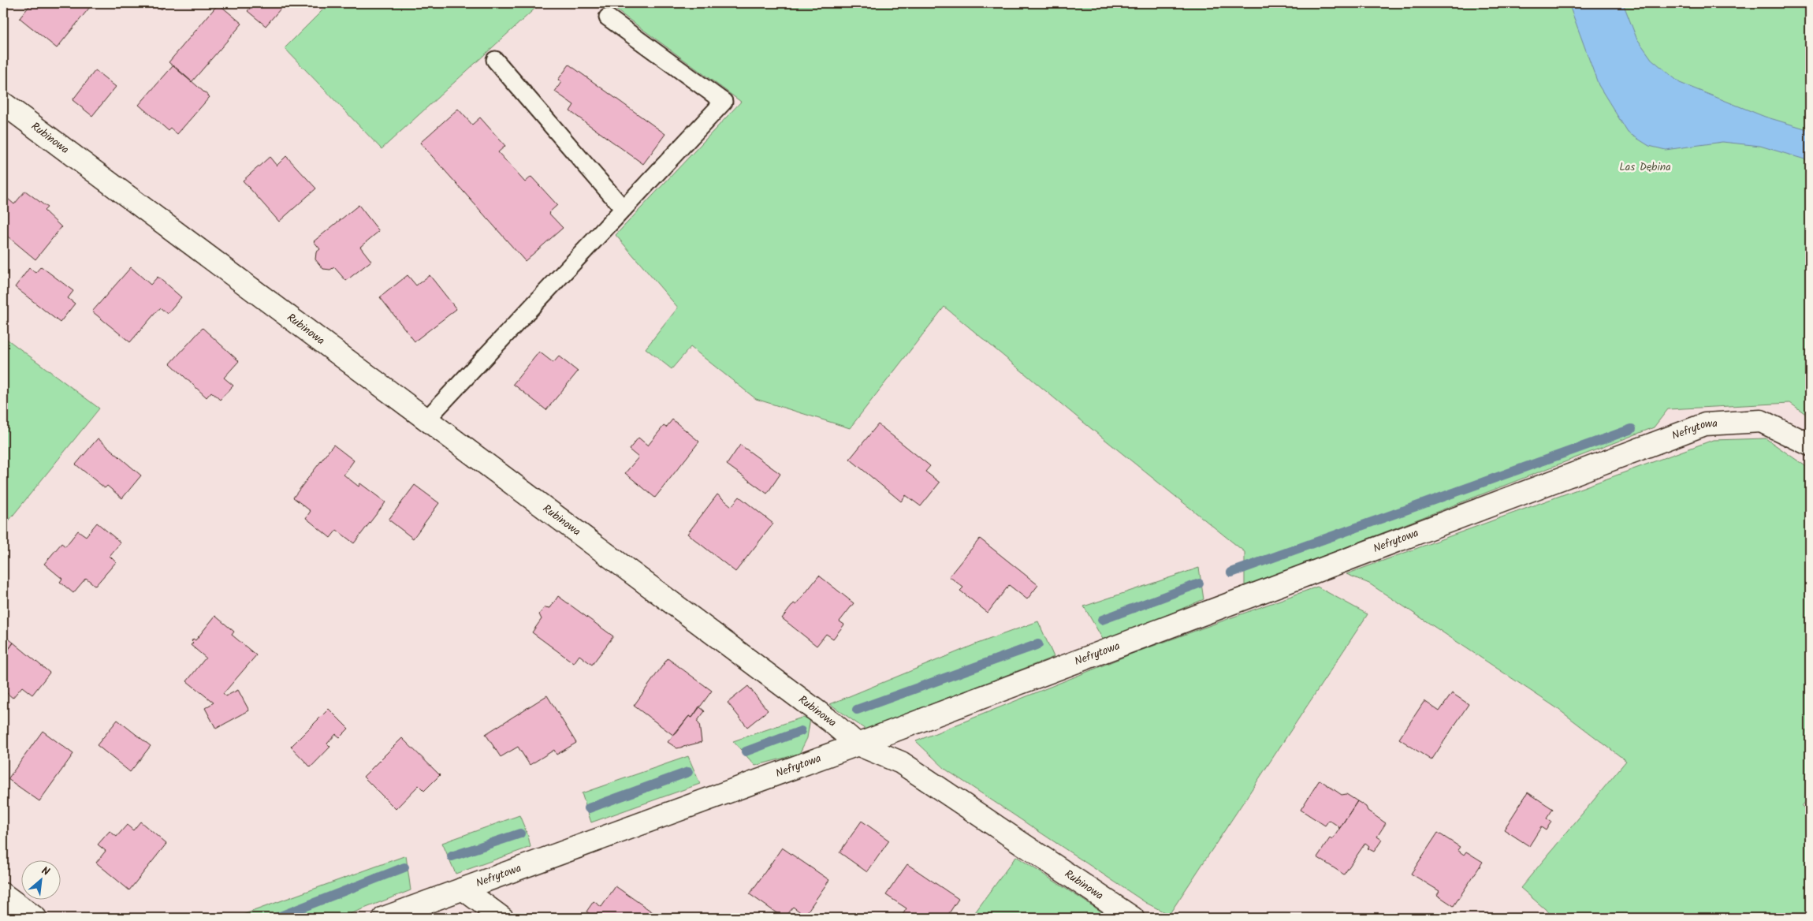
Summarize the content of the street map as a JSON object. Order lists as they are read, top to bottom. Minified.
{"streets":{"street":["Rubinowa","Nefrytowa"]},"crossings":[["Rubinowa","Nefrytowa"]],"parks":["Las Dębina"],"north":"top right"}
